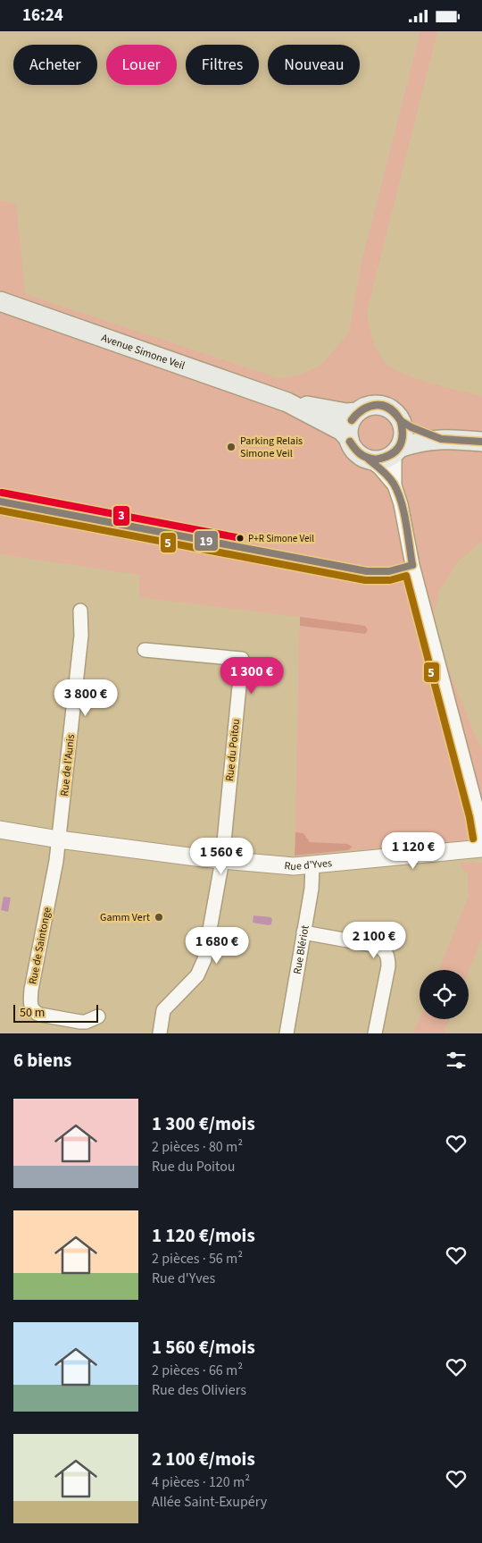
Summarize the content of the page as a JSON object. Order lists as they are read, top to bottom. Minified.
{"streets":{"main road":["Avenue Simone Veil"],"street":["Rue du Poitou","Rue de l'Aunis","Rue d'Yves","Rue de Saintonge","Rue Blériot"]},"crossings":[["Rue du Poitou","Rue d'Yves"],["Rue de l'Aunis","Rue d'Yves"],["Rue de l'Aunis","Rue de Saintonge"],["Rue d'Yves","Rue de Saintonge"],["Rue d'Yves","Rue Blériot"]],"places":["Parking Relais Simone Veil","P+R Simone Veil","Gamm Vert"],"lines":["transit line 19","transit line 3","transit line 5"],"scale_bar":"50 m","page":{"status":"16:24","chip":["Acheter","Louer","Filtres","Nouveau"],"price":["1 300 €","3 800 €","1 120 €","1 560 €","2 100 €","1 680 €"],"scale":"50 m","heading":"6 biens","list":[{"name":"1 300 €/mois","note":"2 pièces · 80 m² · Rue du Poitou"},{"name":"1 120 €/mois","note":"2 pièces · 56 m² · Rue d'Yves"},{"name":"1 560 €/mois","note":"2 pièces · 66 m² · Rue des Oliviers"},{"name":"2 100 €/mois","note":"4 pièces · 120 m² · Allée Saint-Exupéry"}]}}
